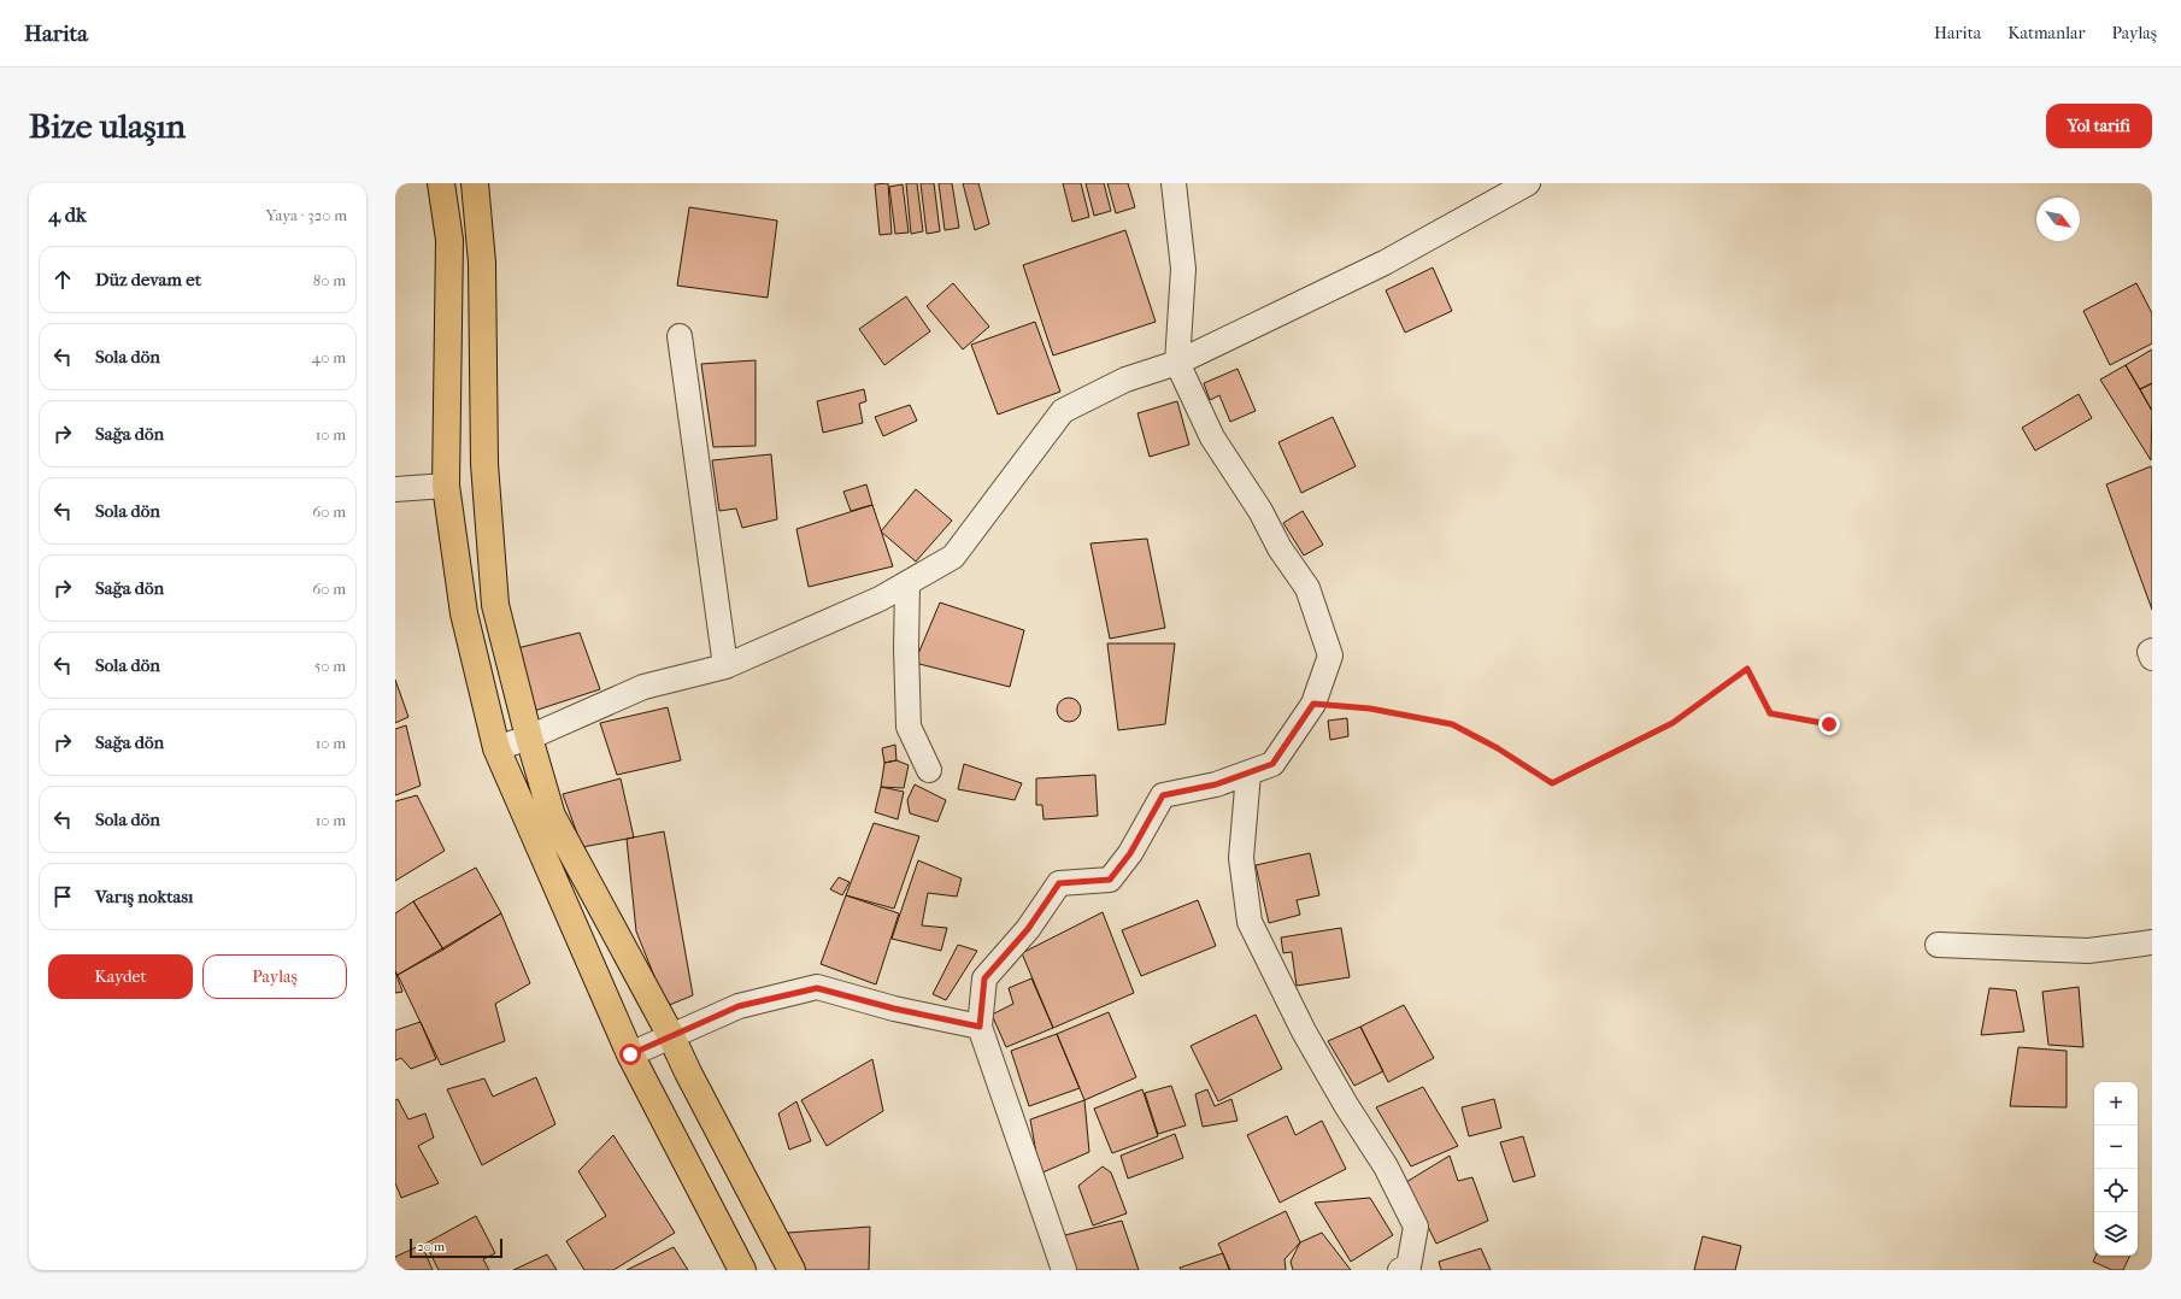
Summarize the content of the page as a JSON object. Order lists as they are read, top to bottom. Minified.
{"scale_bar":"20 m","north":"bottom right","page":{"header":"Harita","nav":["Harita","Katmanlar","Paylaş"],"buttons":["Yol tarifi",["Kaydet","Paylaş"]],"title":"Bize ulaşın","heading":["4 dk","Yaya · 320 m"],"list":[["Düz devam et","80 m"],["Sola dön","40 m"],["Sağa dön","10 m"],["Sola dön","60 m"],["Sağa dön","60 m"],["Sola dön","50 m"],["Sağa dön","10 m"],["Sola dön","10 m"],"Varış noktası"],"map_buttons":["+","−"],"scale":"20 m"}}
